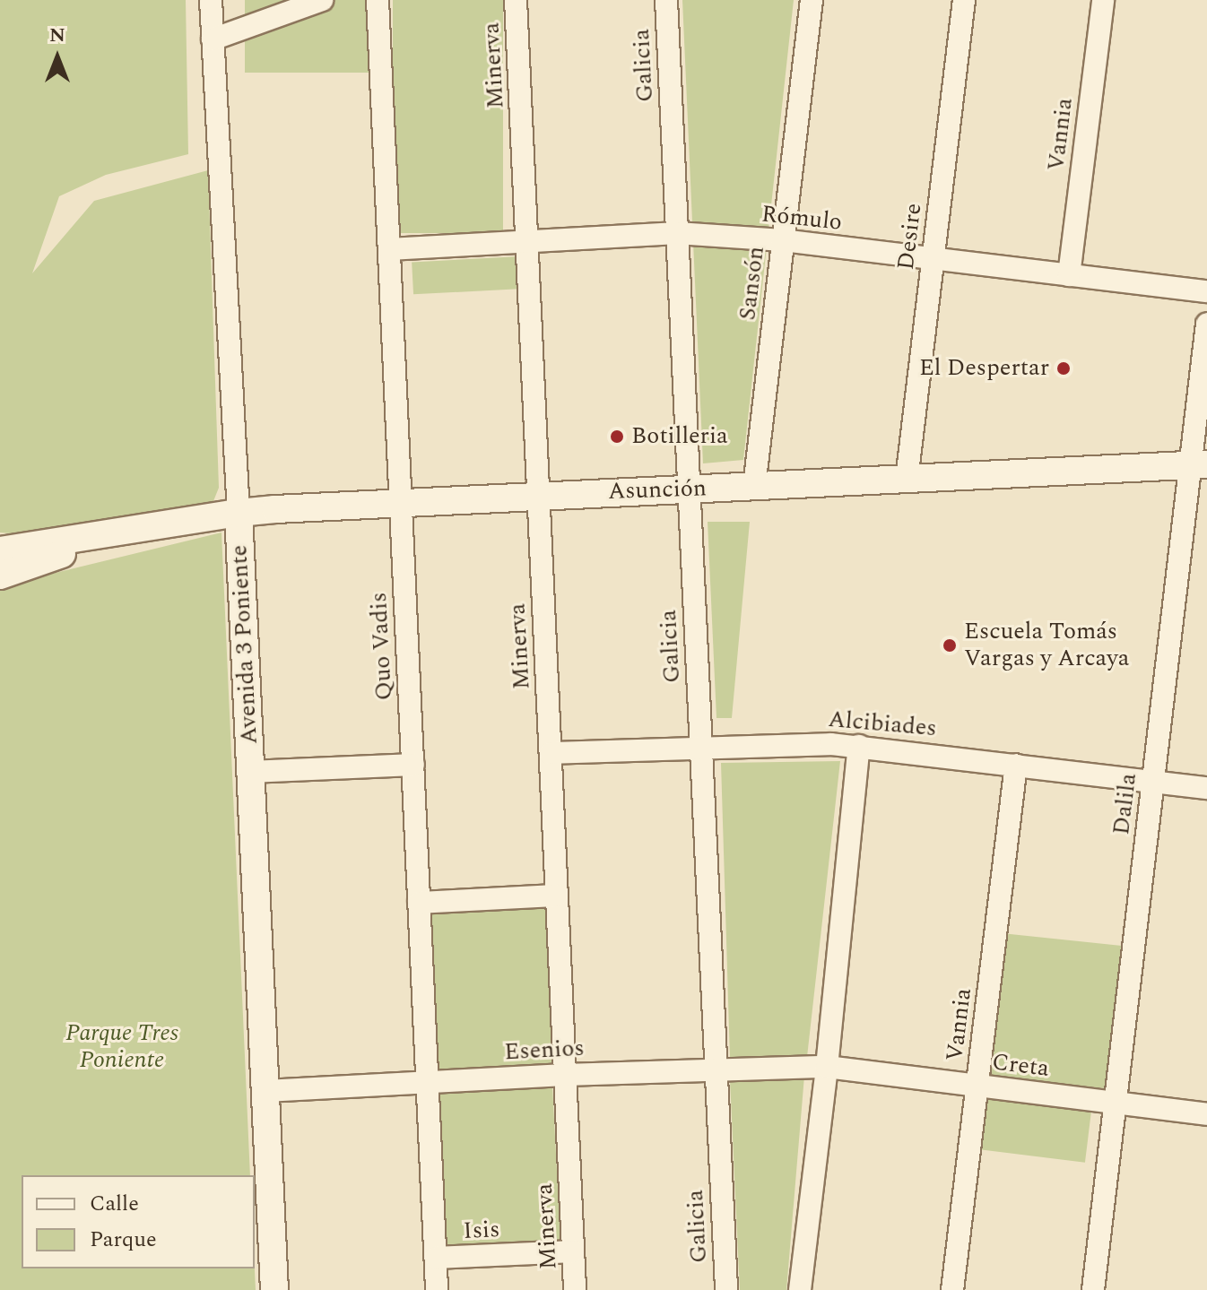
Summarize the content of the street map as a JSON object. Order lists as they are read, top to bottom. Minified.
{"streets":{"street":["Minerva","Galicia","Vannia","Rómulo","Desire","Sansón","Asunción","Avenida 3 Poniente","Quo Vadis","Alcibiades","Dalila","Esenios","Creta","Isis"]},"crossings":[["Minerva","Rómulo"],["Minerva","Asunción"],["Minerva","Alcibiades"],["Minerva","Esenios"],["Minerva","Isis"],["Galicia","Rómulo"],["Galicia","Asunción"],["Galicia","Alcibiades"],["Galicia","Esenios"],["Vannia","Rómulo"],["Vannia","Alcibiades"],["Vannia","Creta"],["Rómulo","Desire"],["Rómulo","Sansón"],["Rómulo","Quo Vadis"],["Desire","Asunción"],["Sansón","Asunción"],["Asunción","Avenida 3 Poniente"],["Asunción","Quo Vadis"],["Asunción","Dalila"],["Avenida 3 Poniente","Esenios"],["Quo Vadis","Esenios"],["Quo Vadis","Isis"],["Alcibiades","Dalila"],["Dalila","Creta"],["Esenios","Creta"]],"parks":["Parque Tres Poniente"],"places":["El Despertar","Botilleria","Escuela Tomás Vargas y Arcaya"],"legend":["Calle","Parque"],"north":"top"}
